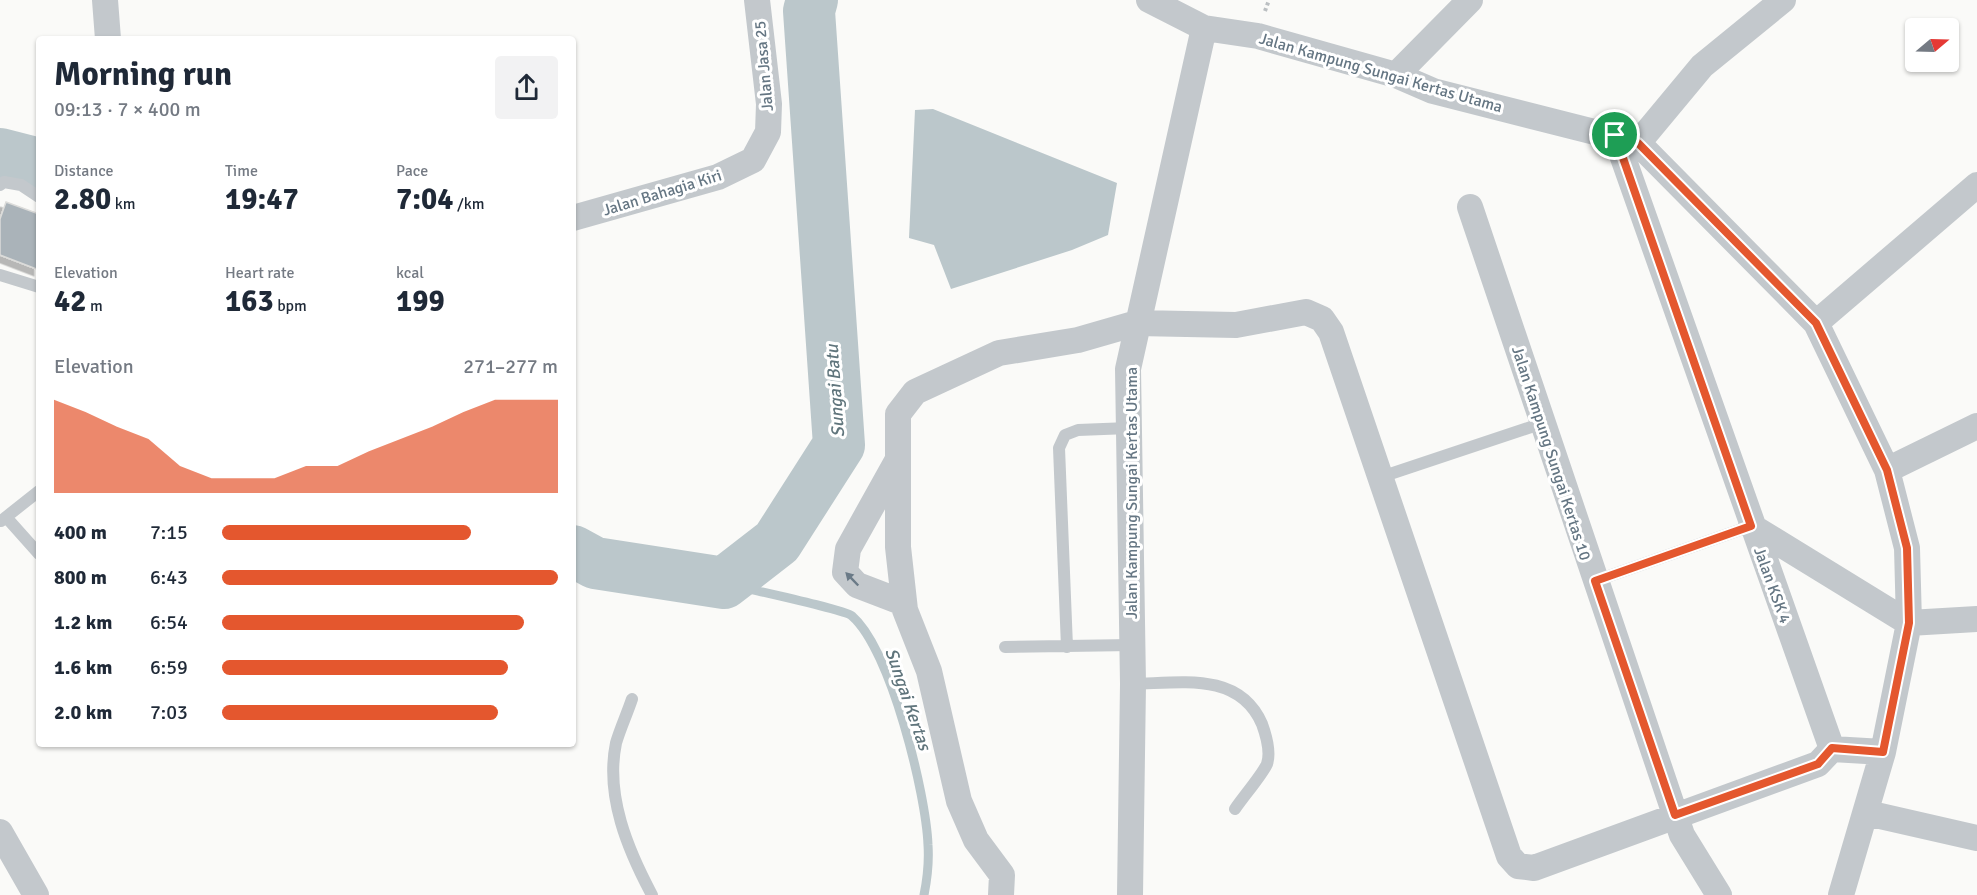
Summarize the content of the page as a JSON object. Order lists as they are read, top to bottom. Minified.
{"streets":{"street":["Jalan Jasa 25","Jalan Kampung Sungai Kertas Utama","Jalan Bahagia Kiri","Jalan Kampung Sungai Kertas 10","Jalan KSK 4"]},"crossings":[["Jalan Jasa 25","Jalan Bahagia Kiri"],["Jalan Kampung Sungai Kertas Utama","Jalan KSK 4"]],"water":["Sungai Batu","Sungai Kertas"],"north":"right","page":{"heading":["Morning run","09:13 · 7 × 400 m"],"stats":[["Distance","2.80 km"],["Time","19:47"],["Pace","7:04 /km"],["Elevation","42 m"],["Heart rate","163 bpm"],["kcal","199"]],"chart":["Elevation","271–277 m"],"list":[{"name":"400 m","note":"7:15"},{"name":"800 m","note":"6:43"},{"name":"1.2 km","note":"6:54"},{"name":"1.6 km","note":"6:59"},{"name":"2.0 km","note":"7:03"}]}}
